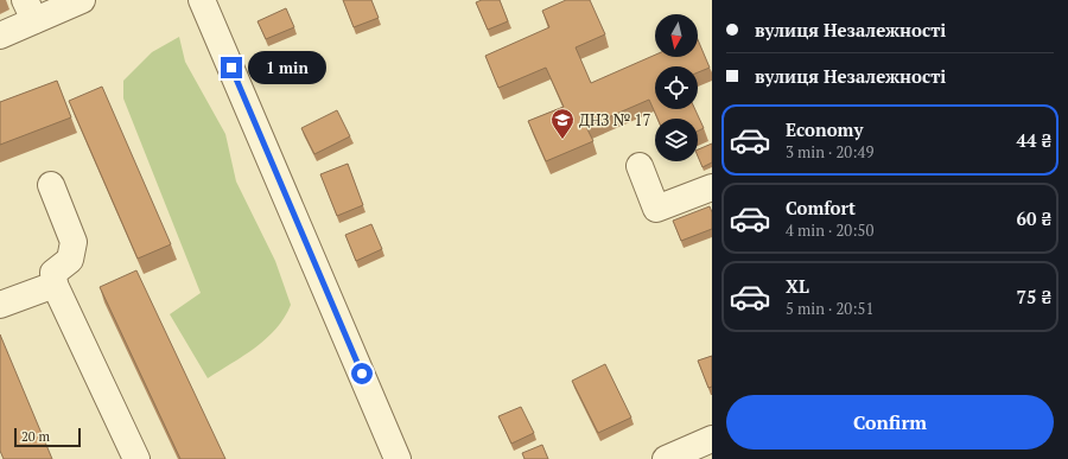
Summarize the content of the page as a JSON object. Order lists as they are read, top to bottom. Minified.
{"places":{"school or university":["ДНЗ № 17"]},"scale_bar":"20 m","north":"bottom","page":{"banner":["вулиця Незалежності","вулиця Незалежності"],"bubble":"1 min","list":[{"name":"Economy","note":"3 min · 20:49","value":"44 ₴"},{"name":"Comfort","note":"4 min · 20:50","value":"60 ₴"},{"name":"XL","note":"5 min · 20:51","value":"75 ₴"}],"buttons":"Confirm","scale":"20 m"}}
